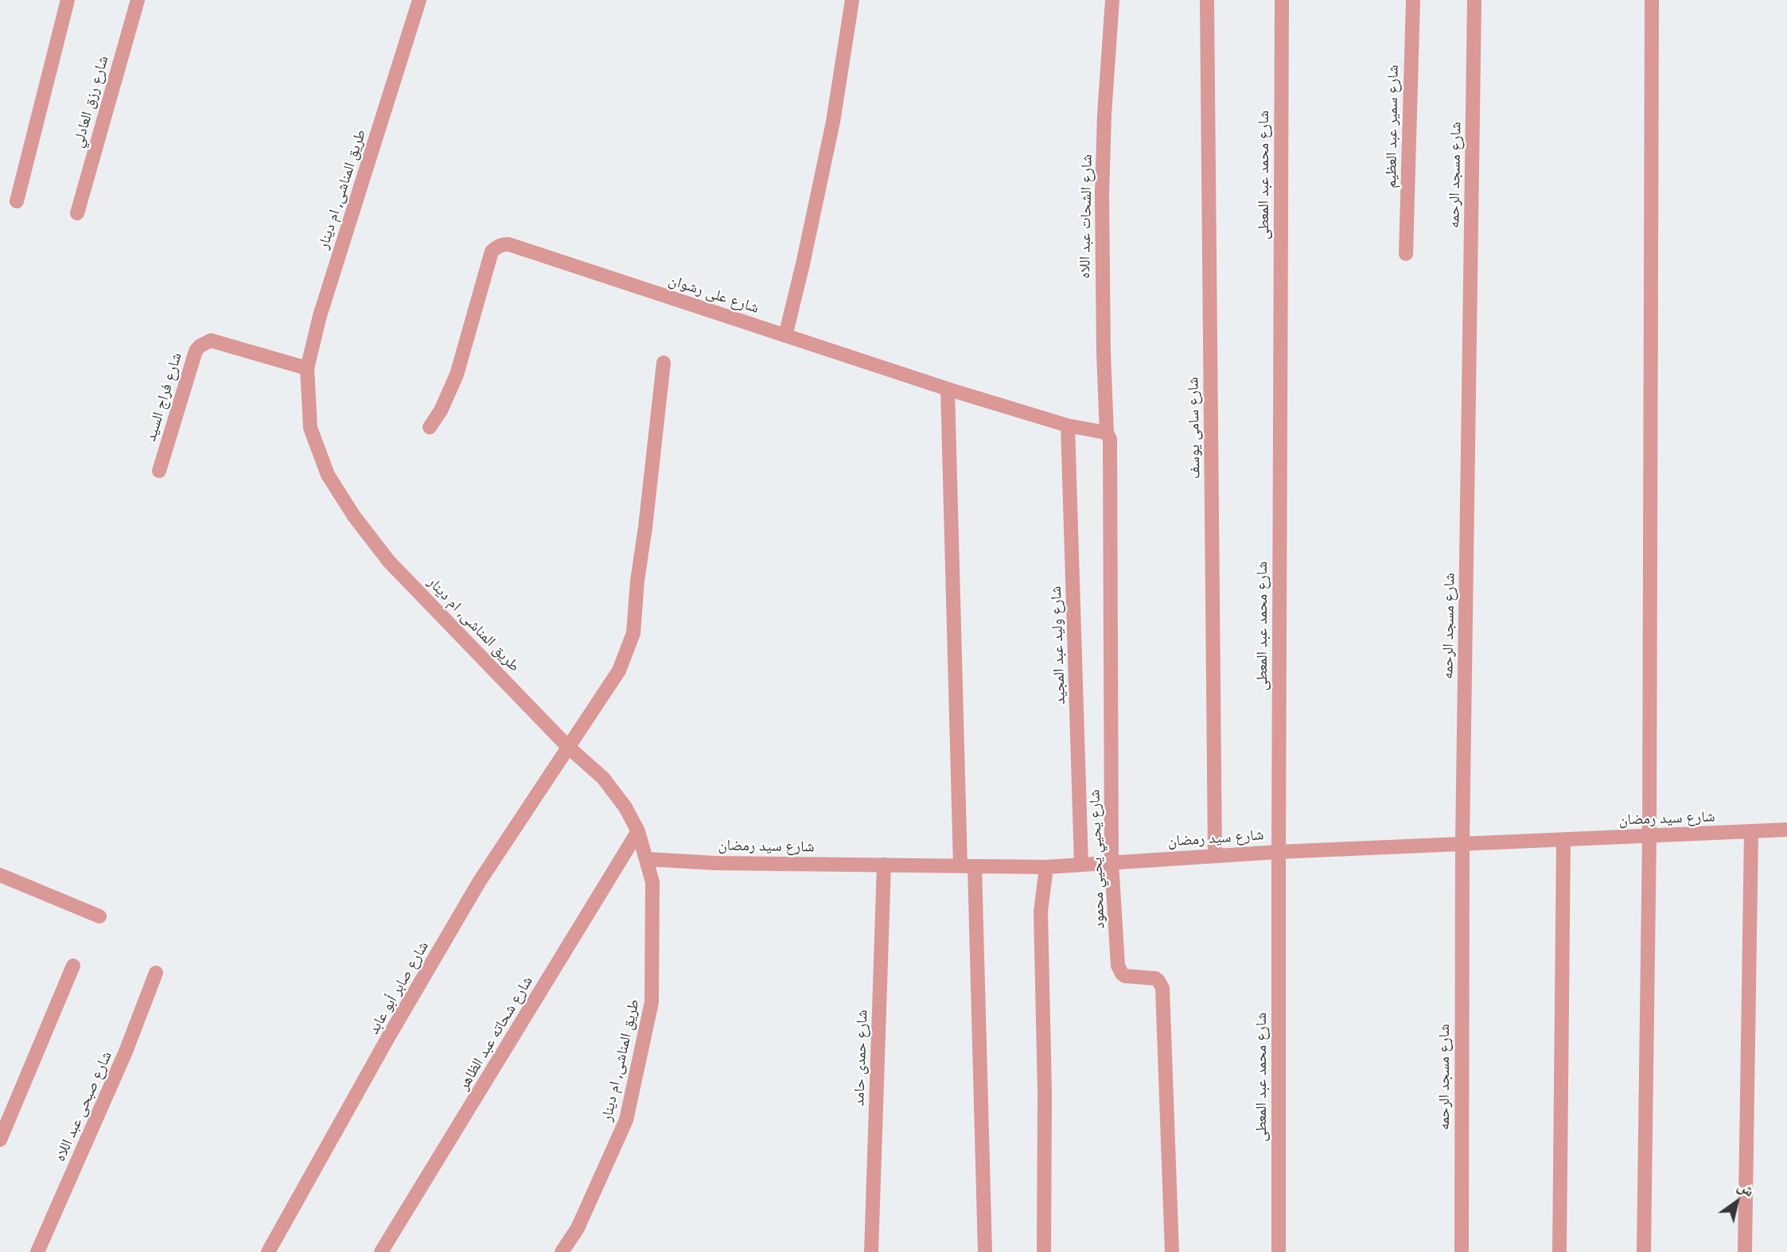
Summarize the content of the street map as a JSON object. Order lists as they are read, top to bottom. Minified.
{"streets":{"street":["شارع رزق العادلي","شارع سمير عبد العظيم","شارع محمد عبد المعطى","شارع مسجد الرحمه","طريق المناشى, ام دينار","شارع الشحات عبد اللاه","شارع على رشوان","شارع فراج السيد","شارع سامى يوسف","شارع وليد عبد المجيد","شارع سيد رمضان","شارع يحيي يحيي محمود","شارع صابر أبو عابد","شارع شحاته عبد الظاهر","شارع حمدى حامد","شارع صبحى عبد اللاه"]},"crossings":[["شارع محمد عبد المعطى","شارع سيد رمضان"],["شارع مسجد الرحمه","شارع سيد رمضان"],["طريق المناشى, ام دينار","شارع فراج السيد"],["طريق المناشى, ام دينار","شارع سيد رمضان"],["طريق المناشى, ام دينار","شارع صابر أبو عابد"],["طريق المناشى, ام دينار","شارع شحاته عبد الظاهر"],["شارع الشحات عبد اللاه","شارع على رشوان"],["شارع الشحات عبد اللاه","شارع يحيي يحيي محمود"],["شارع على رشوان","شارع وليد عبد المجيد"],["شارع على رشوان","شارع يحيي يحيي محمود"],["شارع سامى يوسف","شارع سيد رمضان"],["شارع وليد عبد المجيد","شارع سيد رمضان"],["شارع سيد رمضان","شارع يحيي يحيي محمود"],["شارع سيد رمضان","شارع حمدى حامد"]],"north":"top right"}
